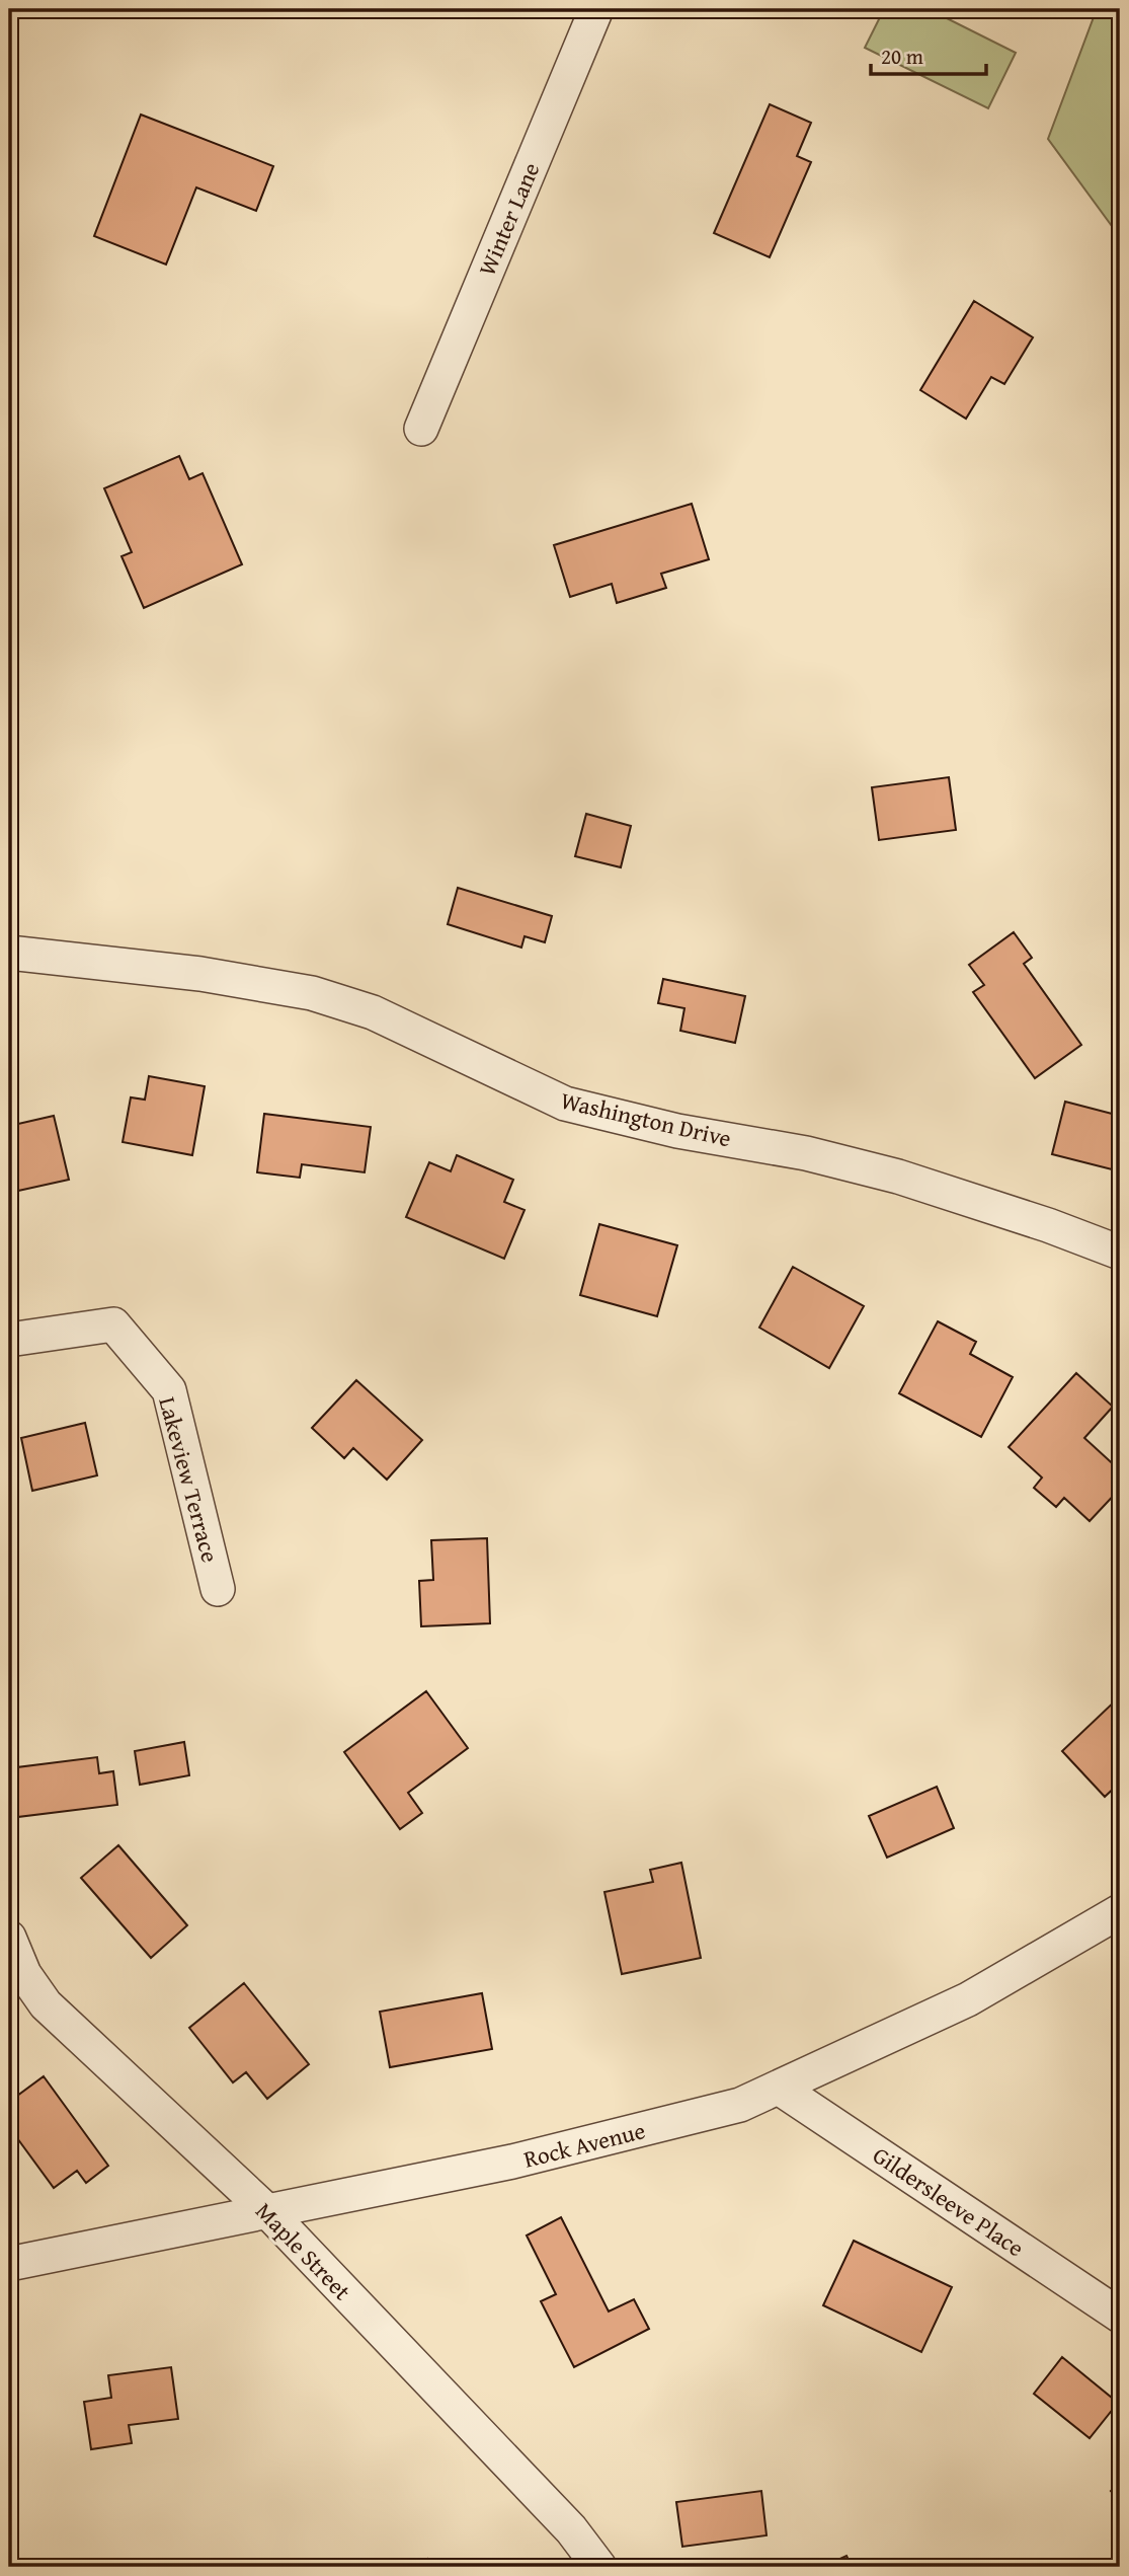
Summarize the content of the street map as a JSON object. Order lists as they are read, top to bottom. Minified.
{"streets":{"street":["Winter Lane","Washington Drive","Lakeview Terrace","Rock Avenue","Gildersleeve Place","Maple Street"]},"crossings":[["Rock Avenue","Gildersleeve Place"],["Rock Avenue","Maple Street"]],"scale_bar":"20 m"}
